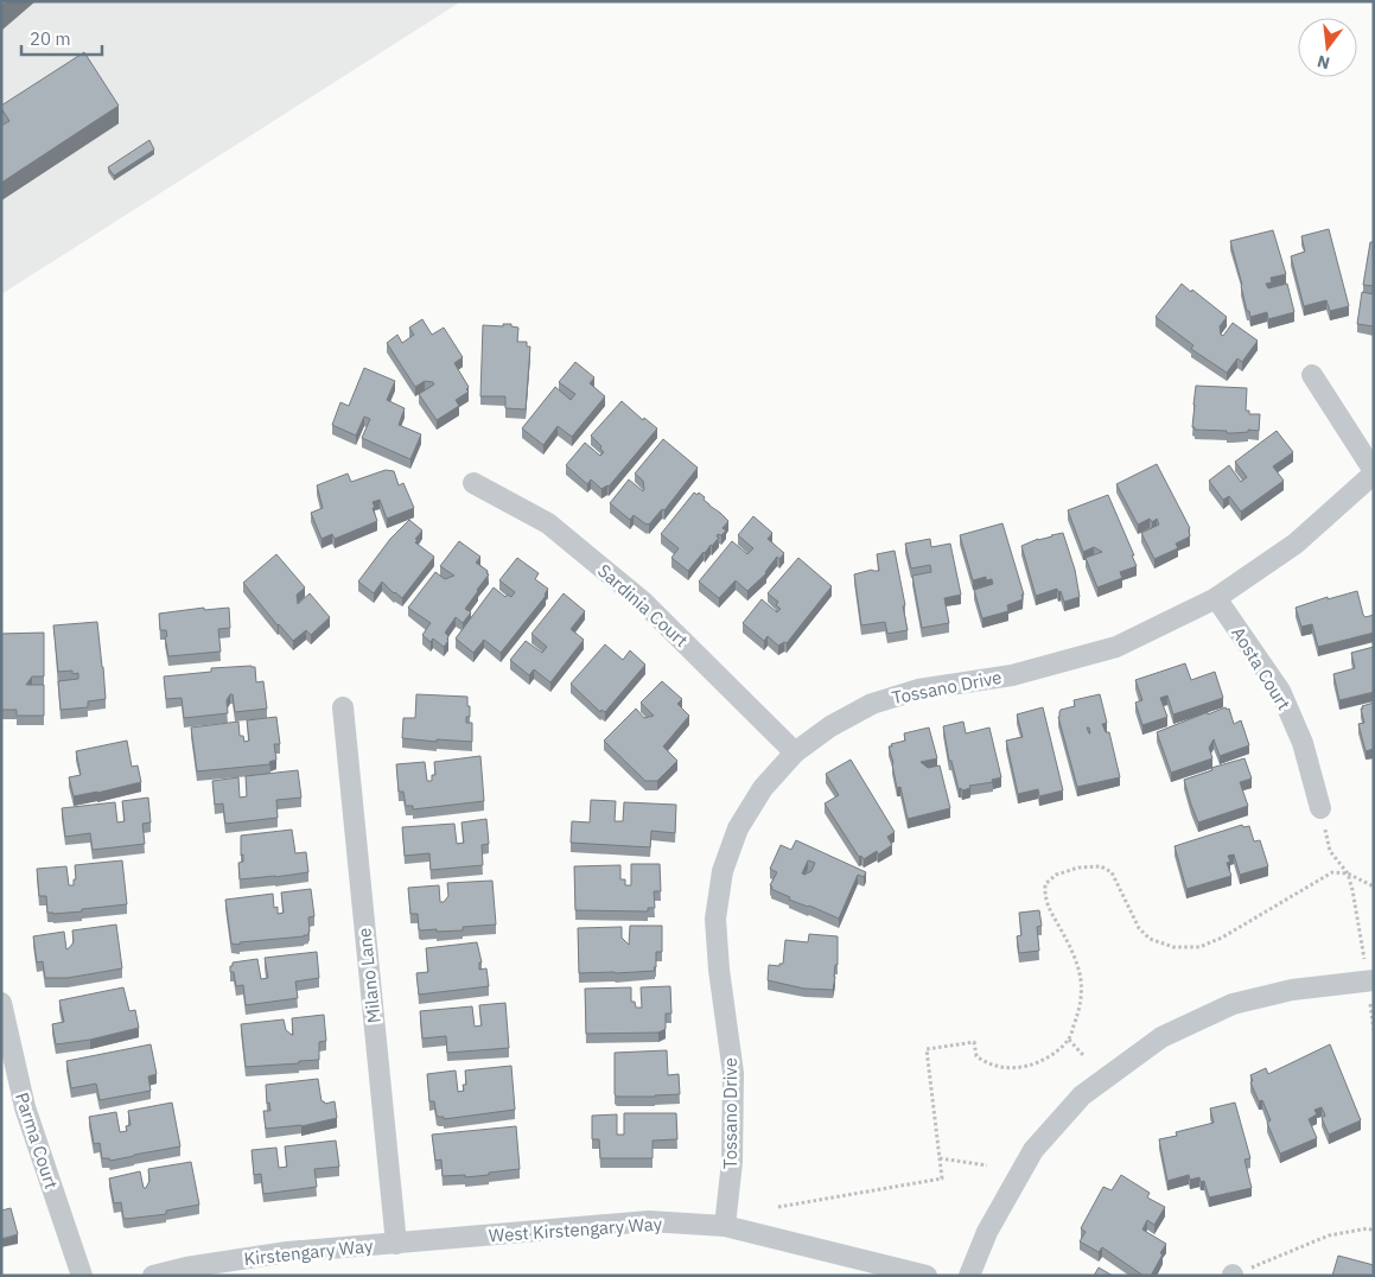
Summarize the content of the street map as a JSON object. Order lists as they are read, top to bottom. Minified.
{"streets":{"street":["Sardinia Court","Aosta Court","Tossano Drive","Milano Lane","Parma Court","West Kirstengary Way","Kirstengary Way"]},"crossings":[["Sardinia Court","Tossano Drive"],["Aosta Court","Tossano Drive"],["Tossano Drive","West Kirstengary Way"],["Milano Lane","West Kirstengary Way"],["Milano Lane","Kirstengary Way"],["West Kirstengary Way","Kirstengary Way"]],"scale_bar":"20 m","north":"bottom"}
